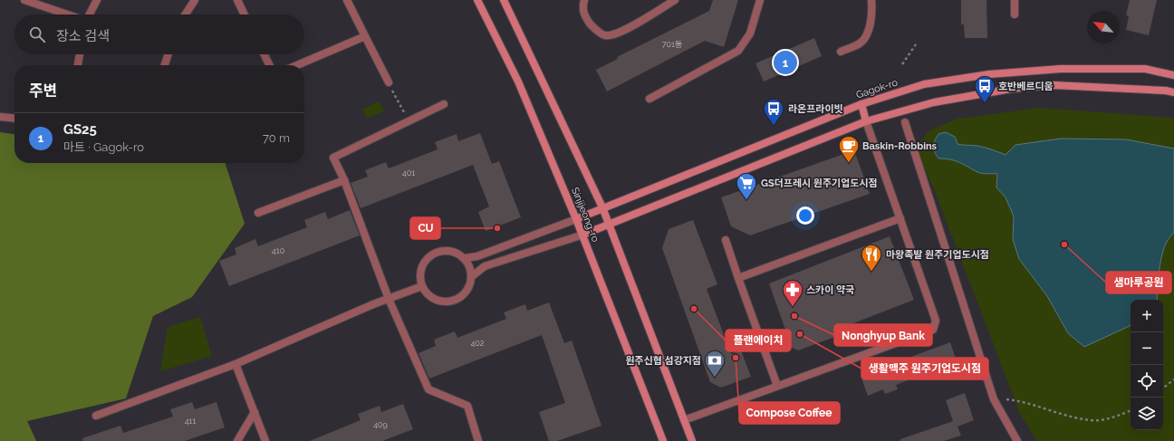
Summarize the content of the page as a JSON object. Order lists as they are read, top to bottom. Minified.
{"streets":{"street":["Gagok-ro","Sinjijeong-ro"]},"crossings":[["Gagok-ro","Sinjijeong-ro"]],"places":{"bus stop":["호반베르디움","라온프라이빗"],"cafe":["Baskin-Robbins"],"supermarket":["GS더프레시 원주기업도시점"],"other":["CU","샘마루공원","플랜에이치","Nonghyup Bank","생활맥주 원주기업도시점","Compose Coffee"],"restaurant":["마왕족발 원주기업도시점"],"pharmacy":["스카이 약국"],"bank":["원주신협 섬강지점"]},"house_numbers":["701동","401","410","402","411","409"],"north":"top left","page":{"search":"장소 검색","pins":"1","heading":"주변","list":[{"mark":"1","name":"GS25","note":"마트 · Gagok-ro","value":"70 m"}],"map_buttons":["+","−"]}}
